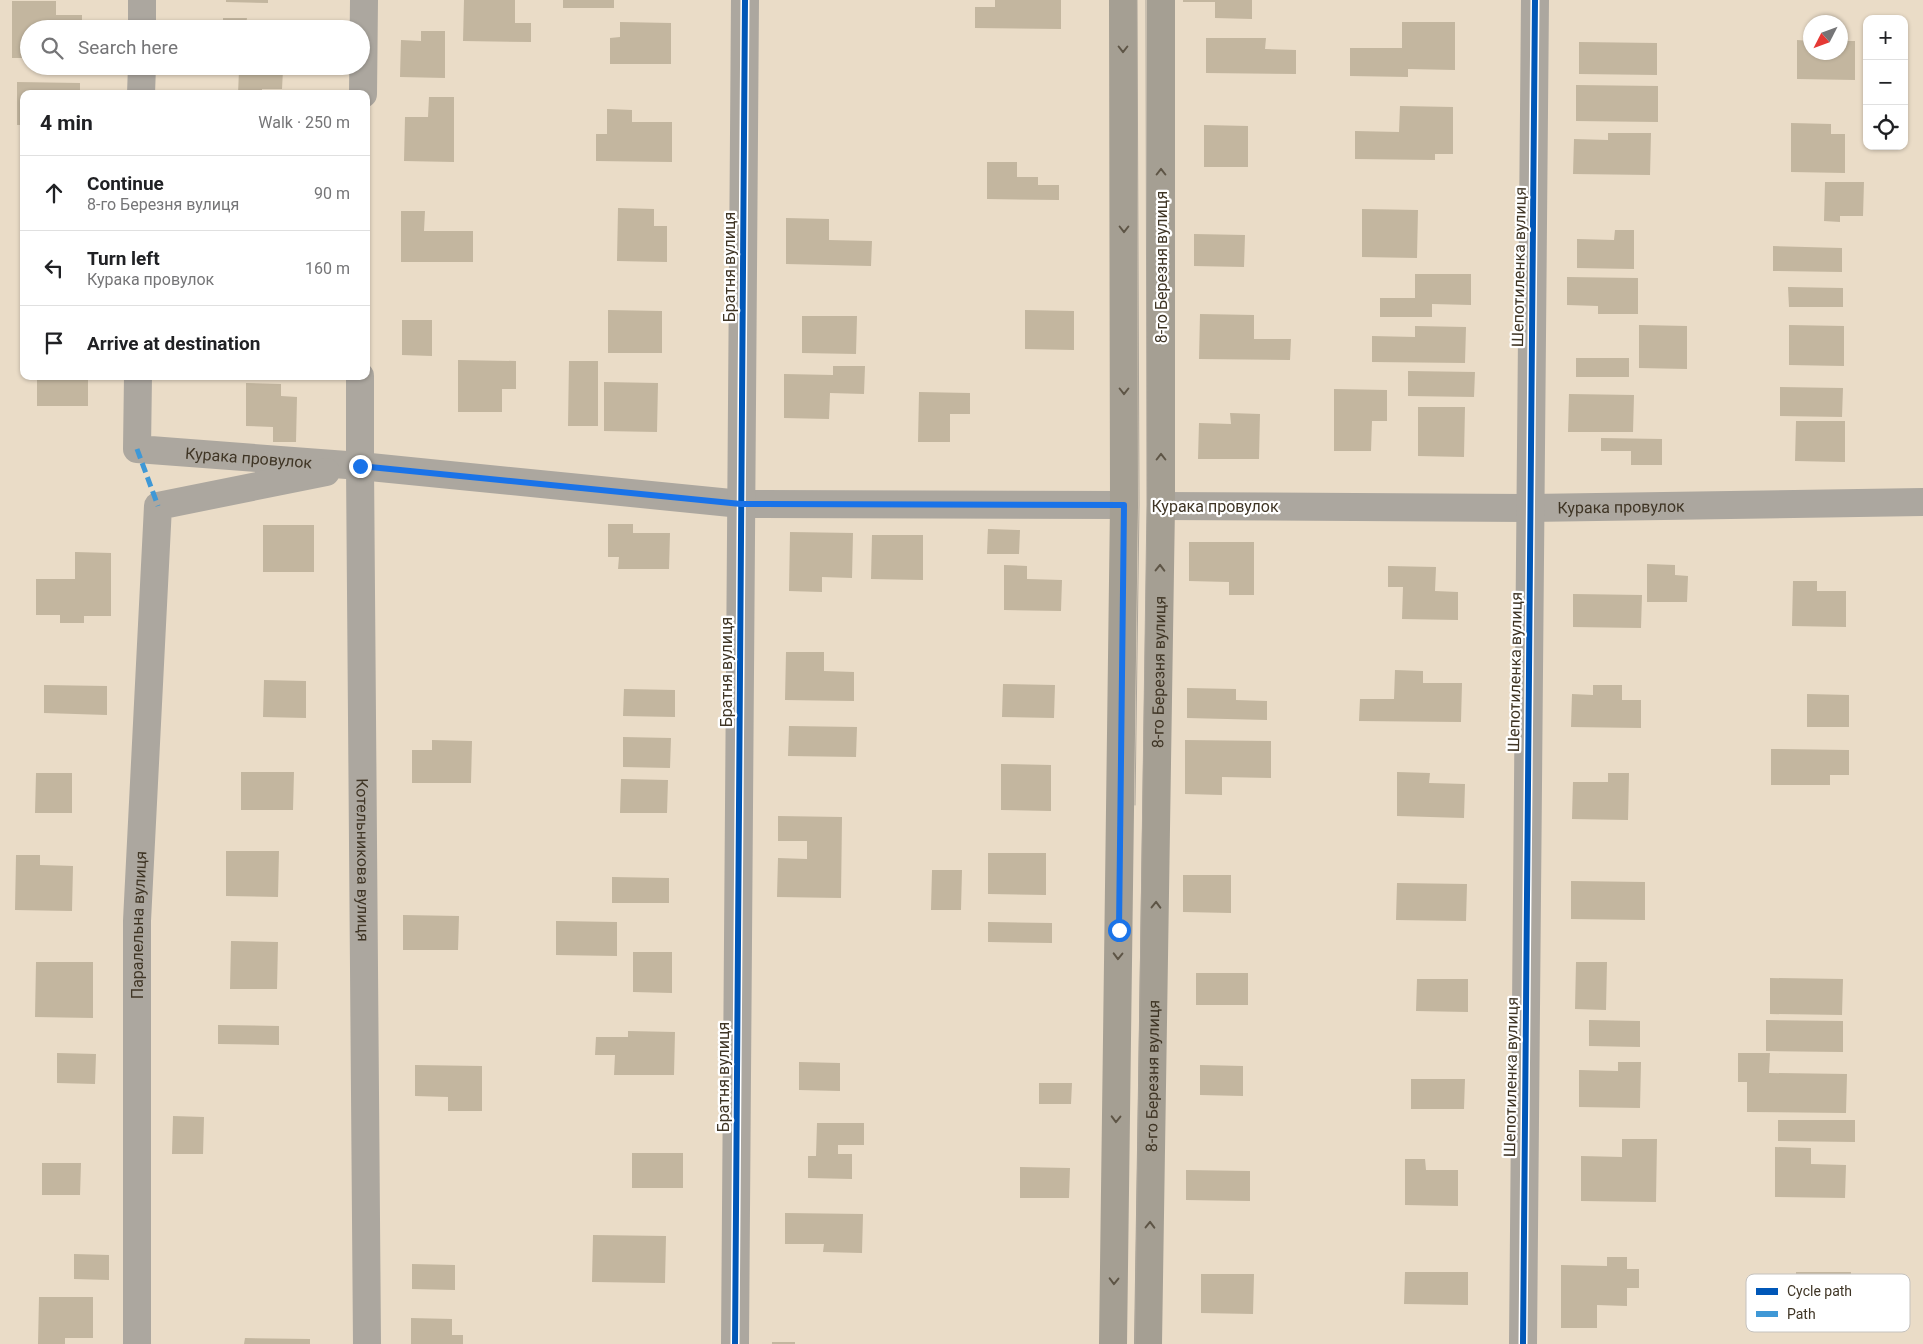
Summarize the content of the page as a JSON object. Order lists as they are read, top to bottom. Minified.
{"streets":{"main road":["8-го Березня вулиця","Курака провулок"],"street":["Братня вулиця","Шепотиленка вулиця","Котельникова вулиця","Паралельна вулиця"]},"crossings":[["Братня вулиця","Курака провулок"],["8-го Березня вулиця","Курака провулок"],["Шепотиленка вулиця","Курака провулок"],["Курака провулок","Котельникова вулиця"],["Курака провулок","Паралельна вулиця"]],"legend":["Cycle path","Path"],"north":"bottom left","page":{"map_buttons":["+","−"],"search":"Search here","heading":["4 min","Walk · 250 m"],"list":[["Continue","8-го Березня вулиця","90 m"],["Turn left","Курака провулок","160 m"],"Arrive at destination"]}}
